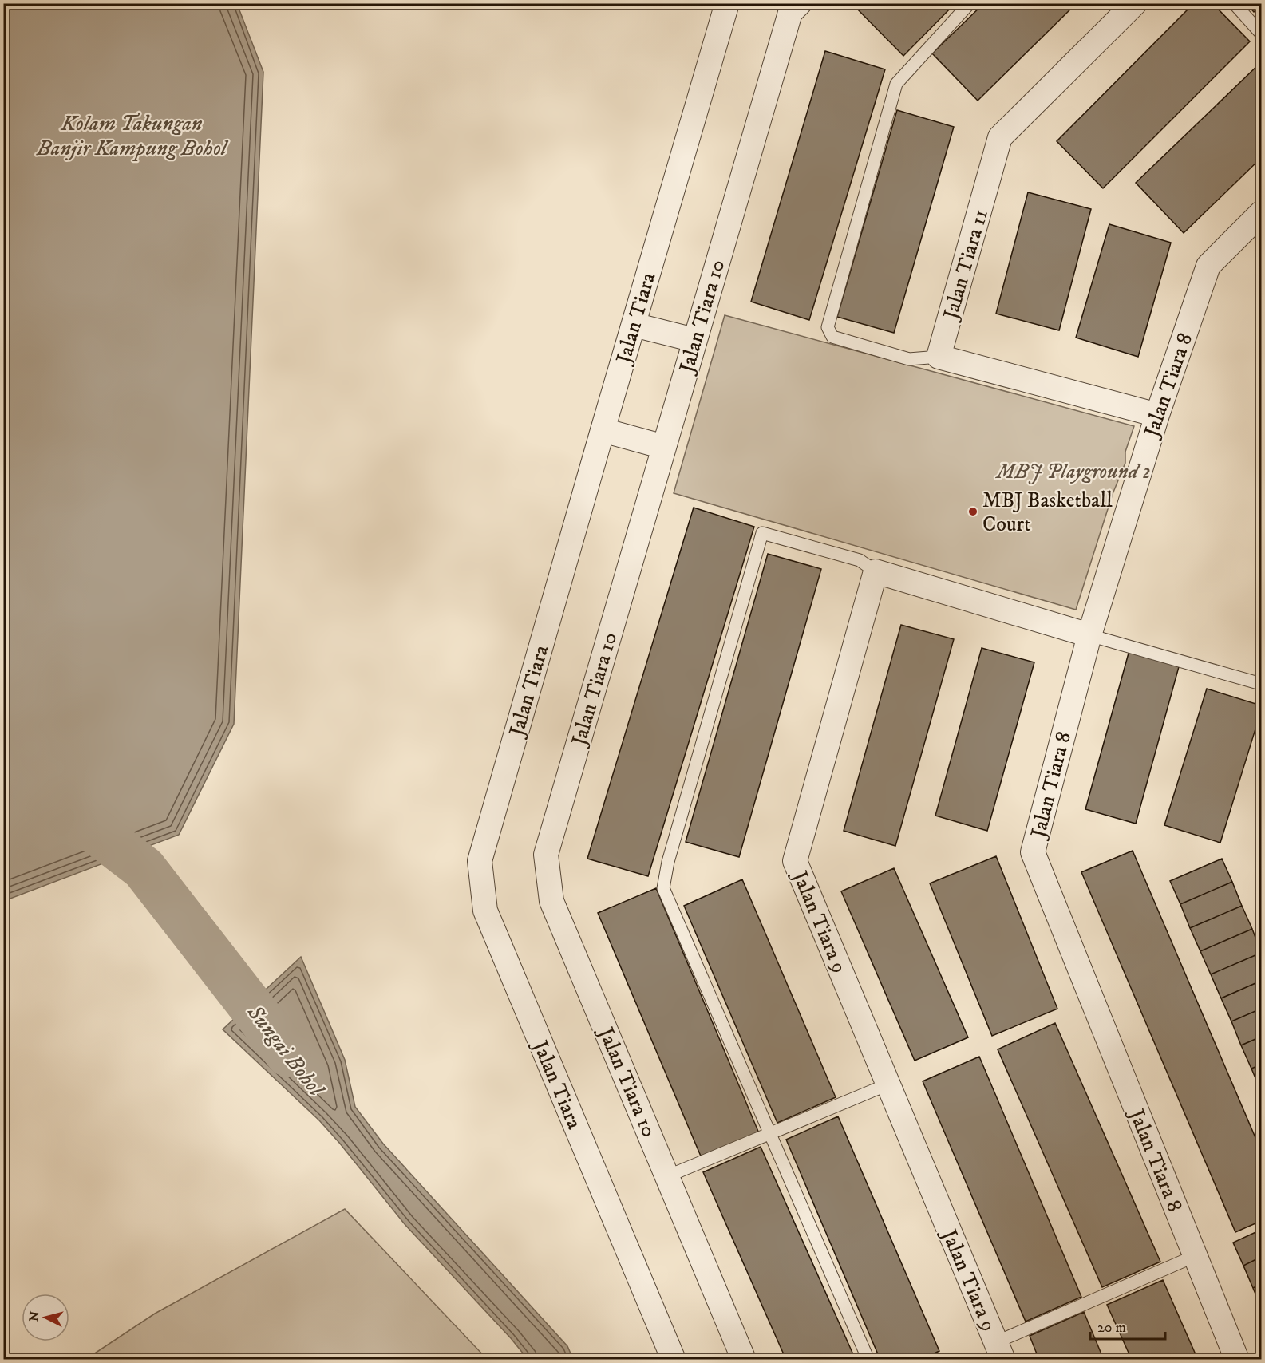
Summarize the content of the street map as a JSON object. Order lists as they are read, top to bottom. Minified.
{"streets":{"street":["Jalan Tiara 11","Jalan Tiara 10","Jalan Tiara","Jalan Tiara 8","Jalan Tiara 9"]},"water":["Kolam Takungan Banjir Kampung Bohol","Sungai Bohol"],"parks":["MBJ Playground 2"],"places":["MBJ Basketball Court"],"scale_bar":"20 m","north":"left"}
